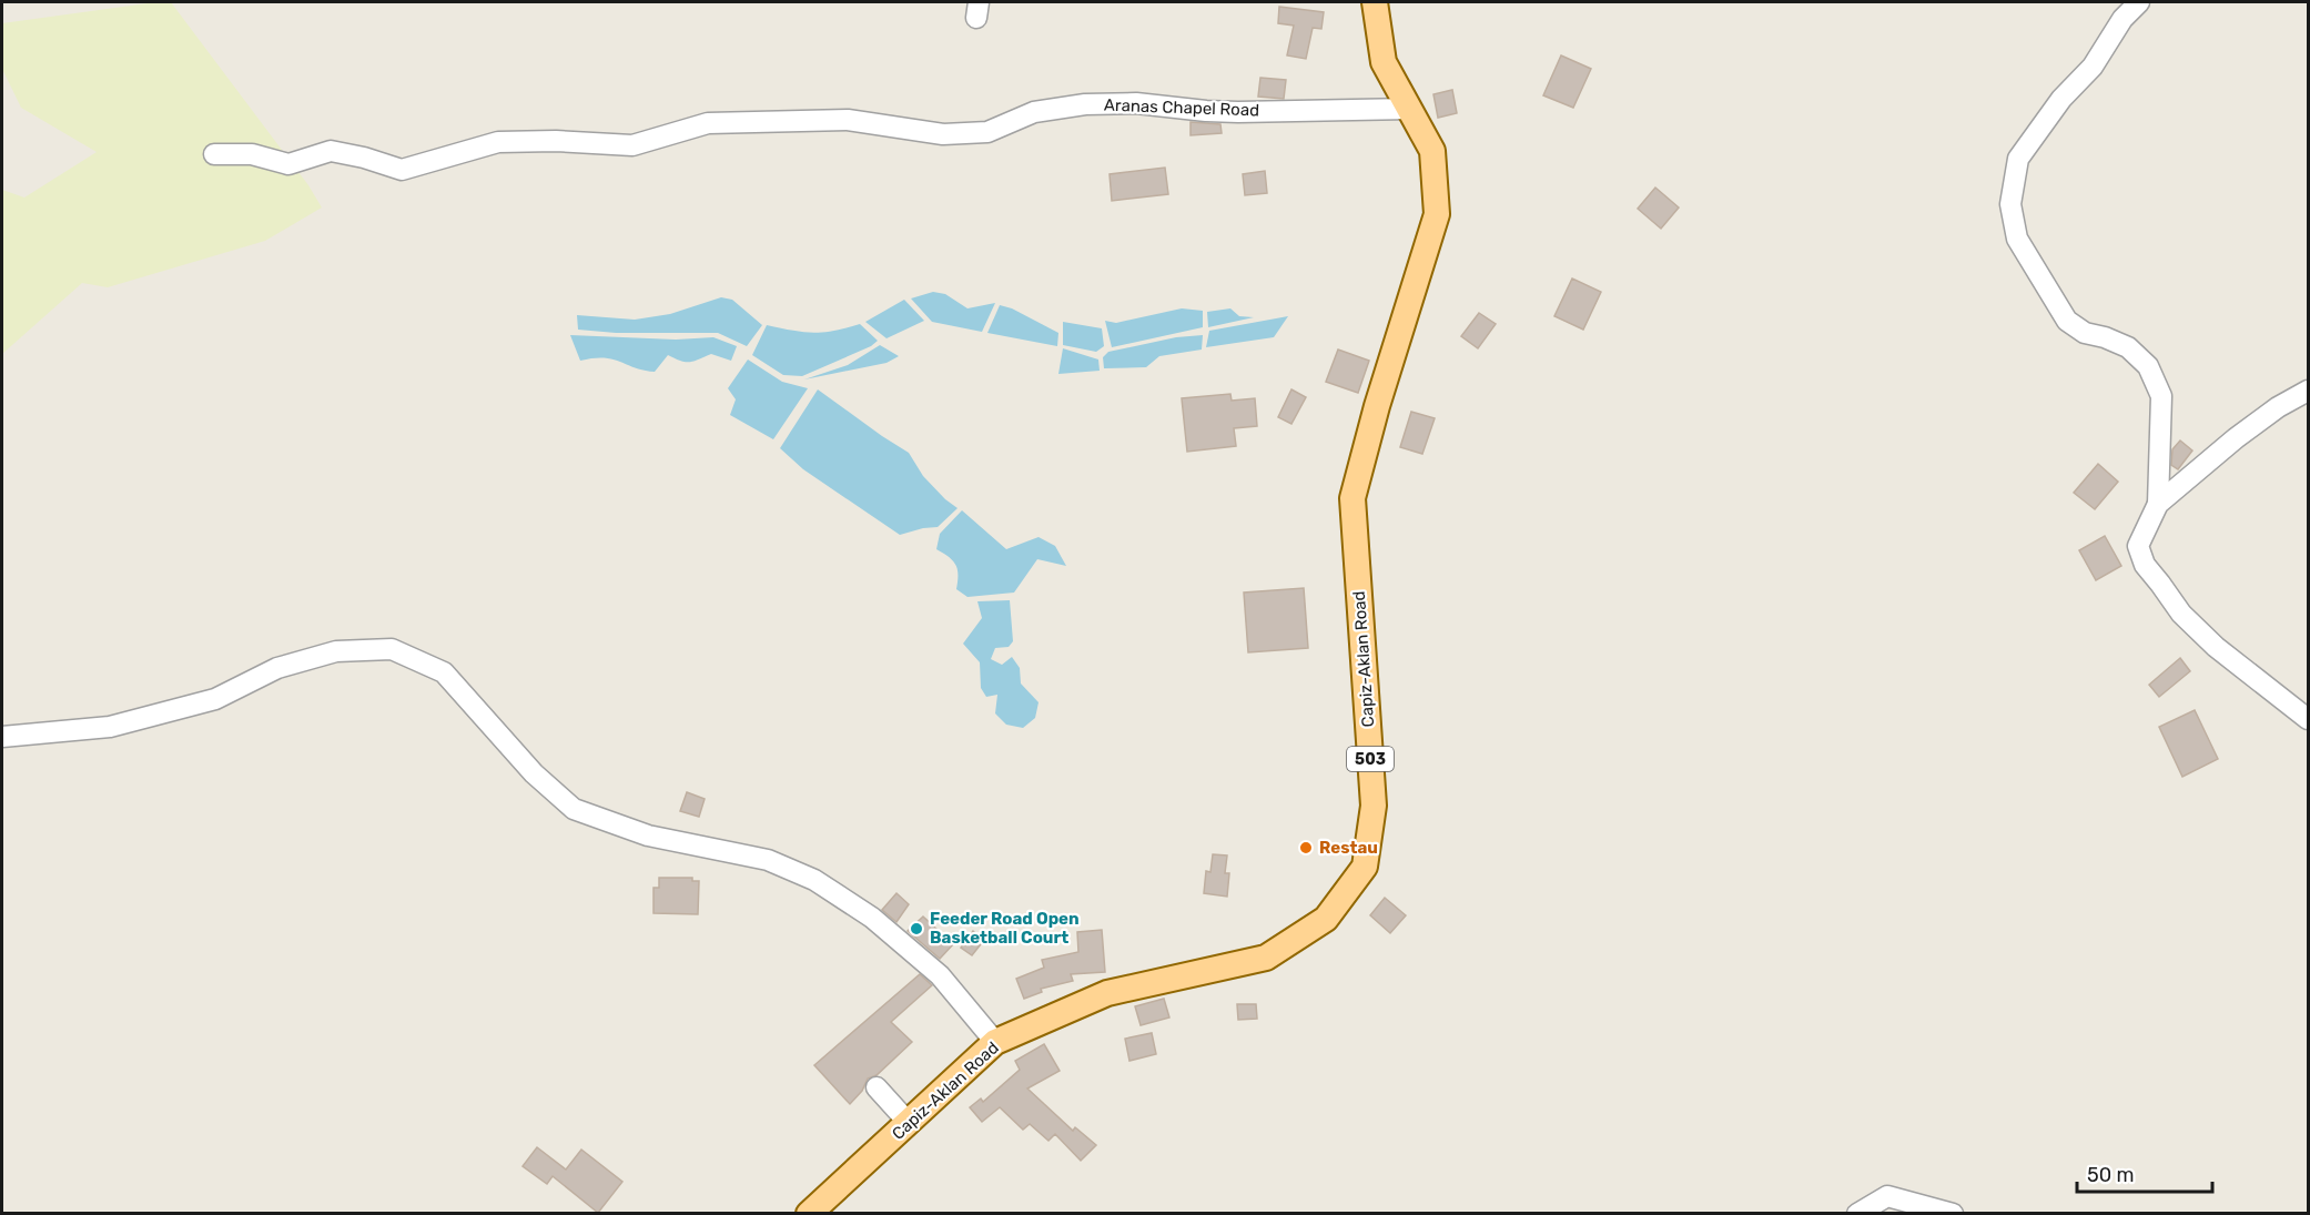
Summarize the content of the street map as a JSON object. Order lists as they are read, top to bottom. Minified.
{"streets":{"main road":["Capiz-Aklan Road","503"],"street":["Aranas Chapel Road"]},"crossings":[["Aranas Chapel Road","Capiz-Aklan Road"]],"places":["Restau","Feeder Road Open Basketball Court"],"scale_bar":"50 m"}
